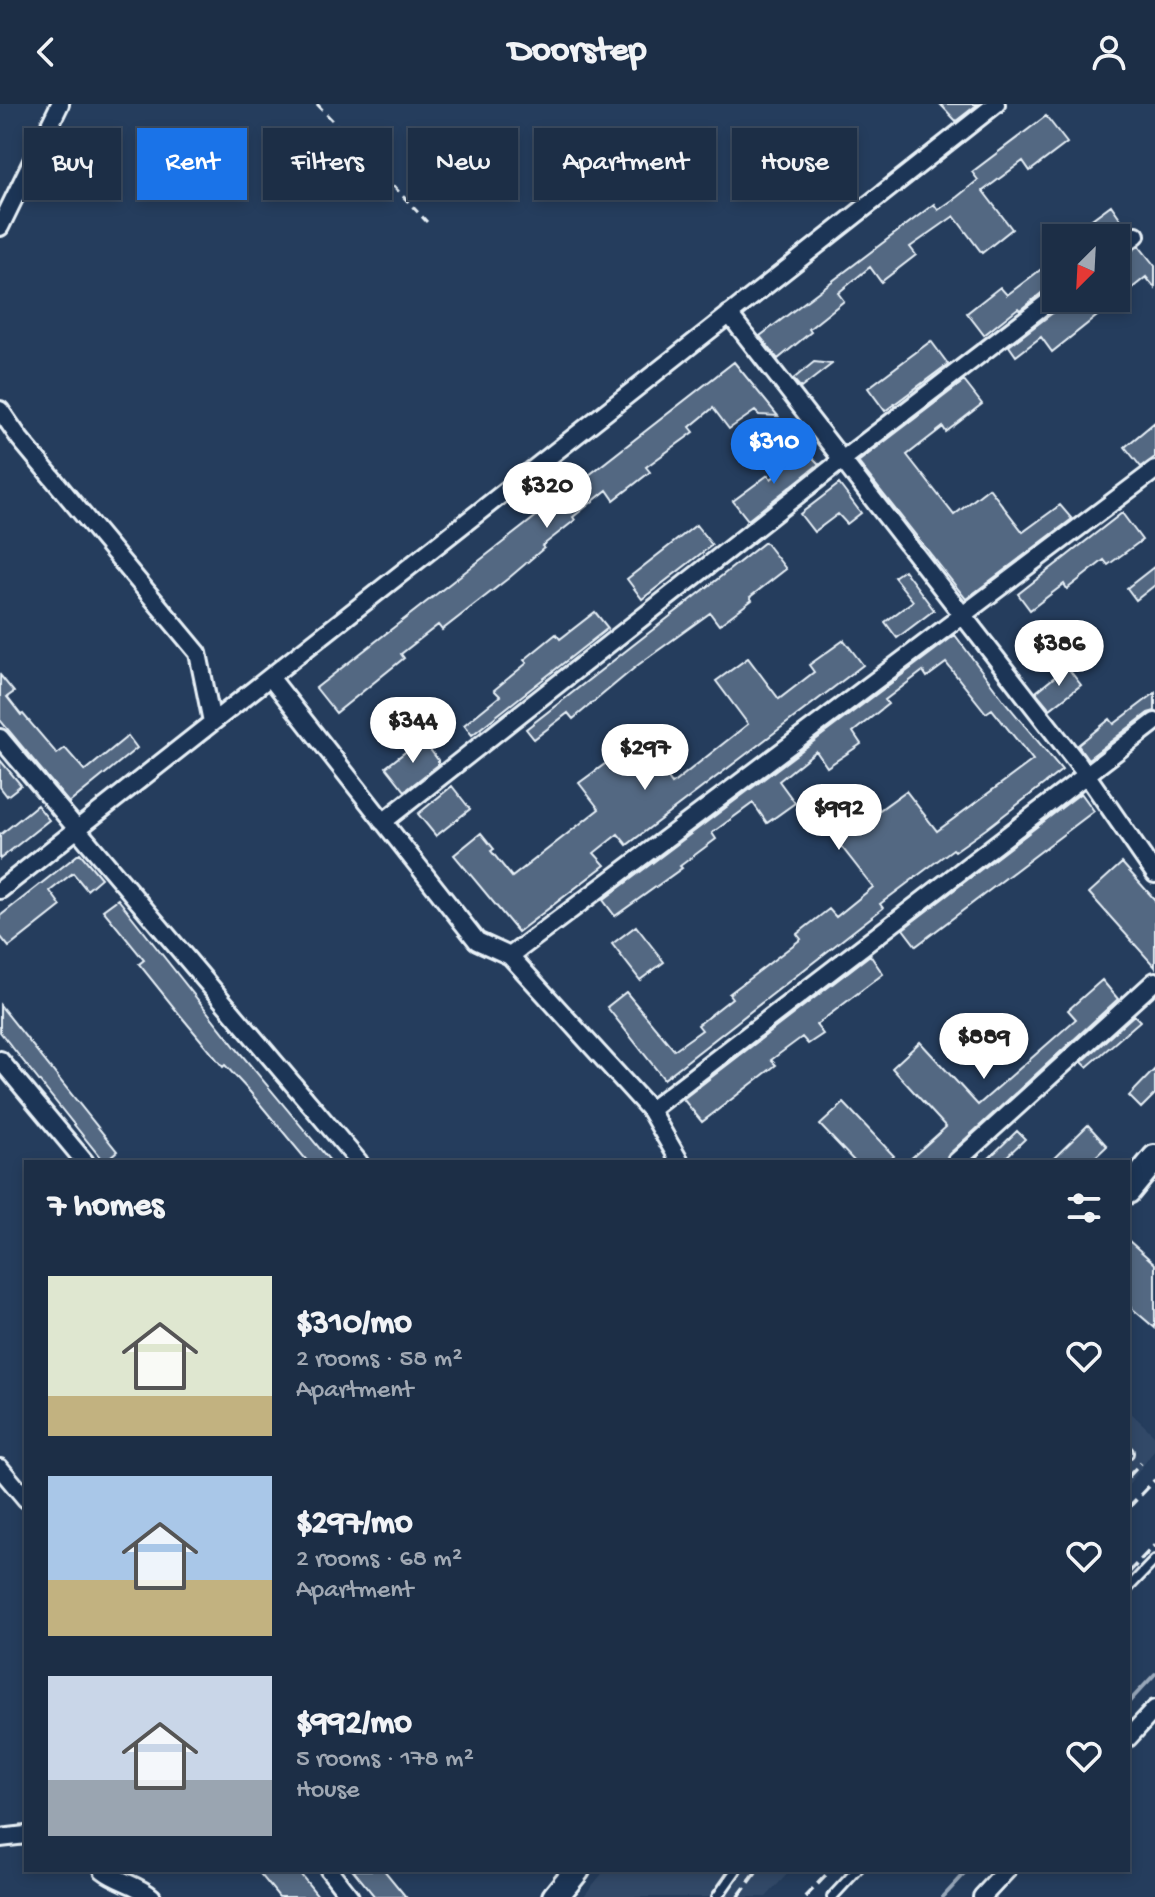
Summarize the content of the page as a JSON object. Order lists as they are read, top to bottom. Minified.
{"north":"bottom left","page":{"header":"Doorstep","chip":["Buy","Rent","Filters","New","Apartment","House"],"price":["$310","$320","$386","$344","$297","$992","$889"],"heading":"7 homes","list":[{"name":"$310/mo","note":"2 rooms · 58 m² · Apartment"},{"name":"$297/mo","note":"2 rooms · 68 m² · Apartment"},{"name":"$992/mo","note":"5 rooms · 178 m² · House"}]}}
